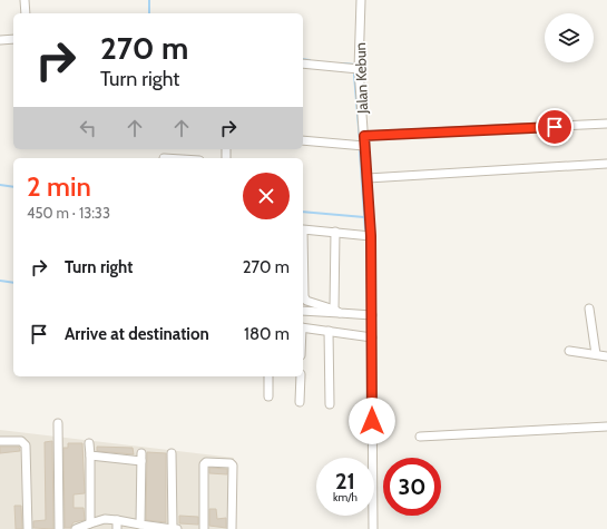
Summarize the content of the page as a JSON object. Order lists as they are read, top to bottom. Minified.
{"streets":{"street":["Jalan Kebun"]},"page":{"turn":["270 m","Turn right"],"heading":["2 min","450 m · 13:33"],"list":[{"name":"Turn right","value":"270 m"},{"name":"Arrive at destination","value":"180 m"}],"speed":"21 km/h","limit":"30"}}
